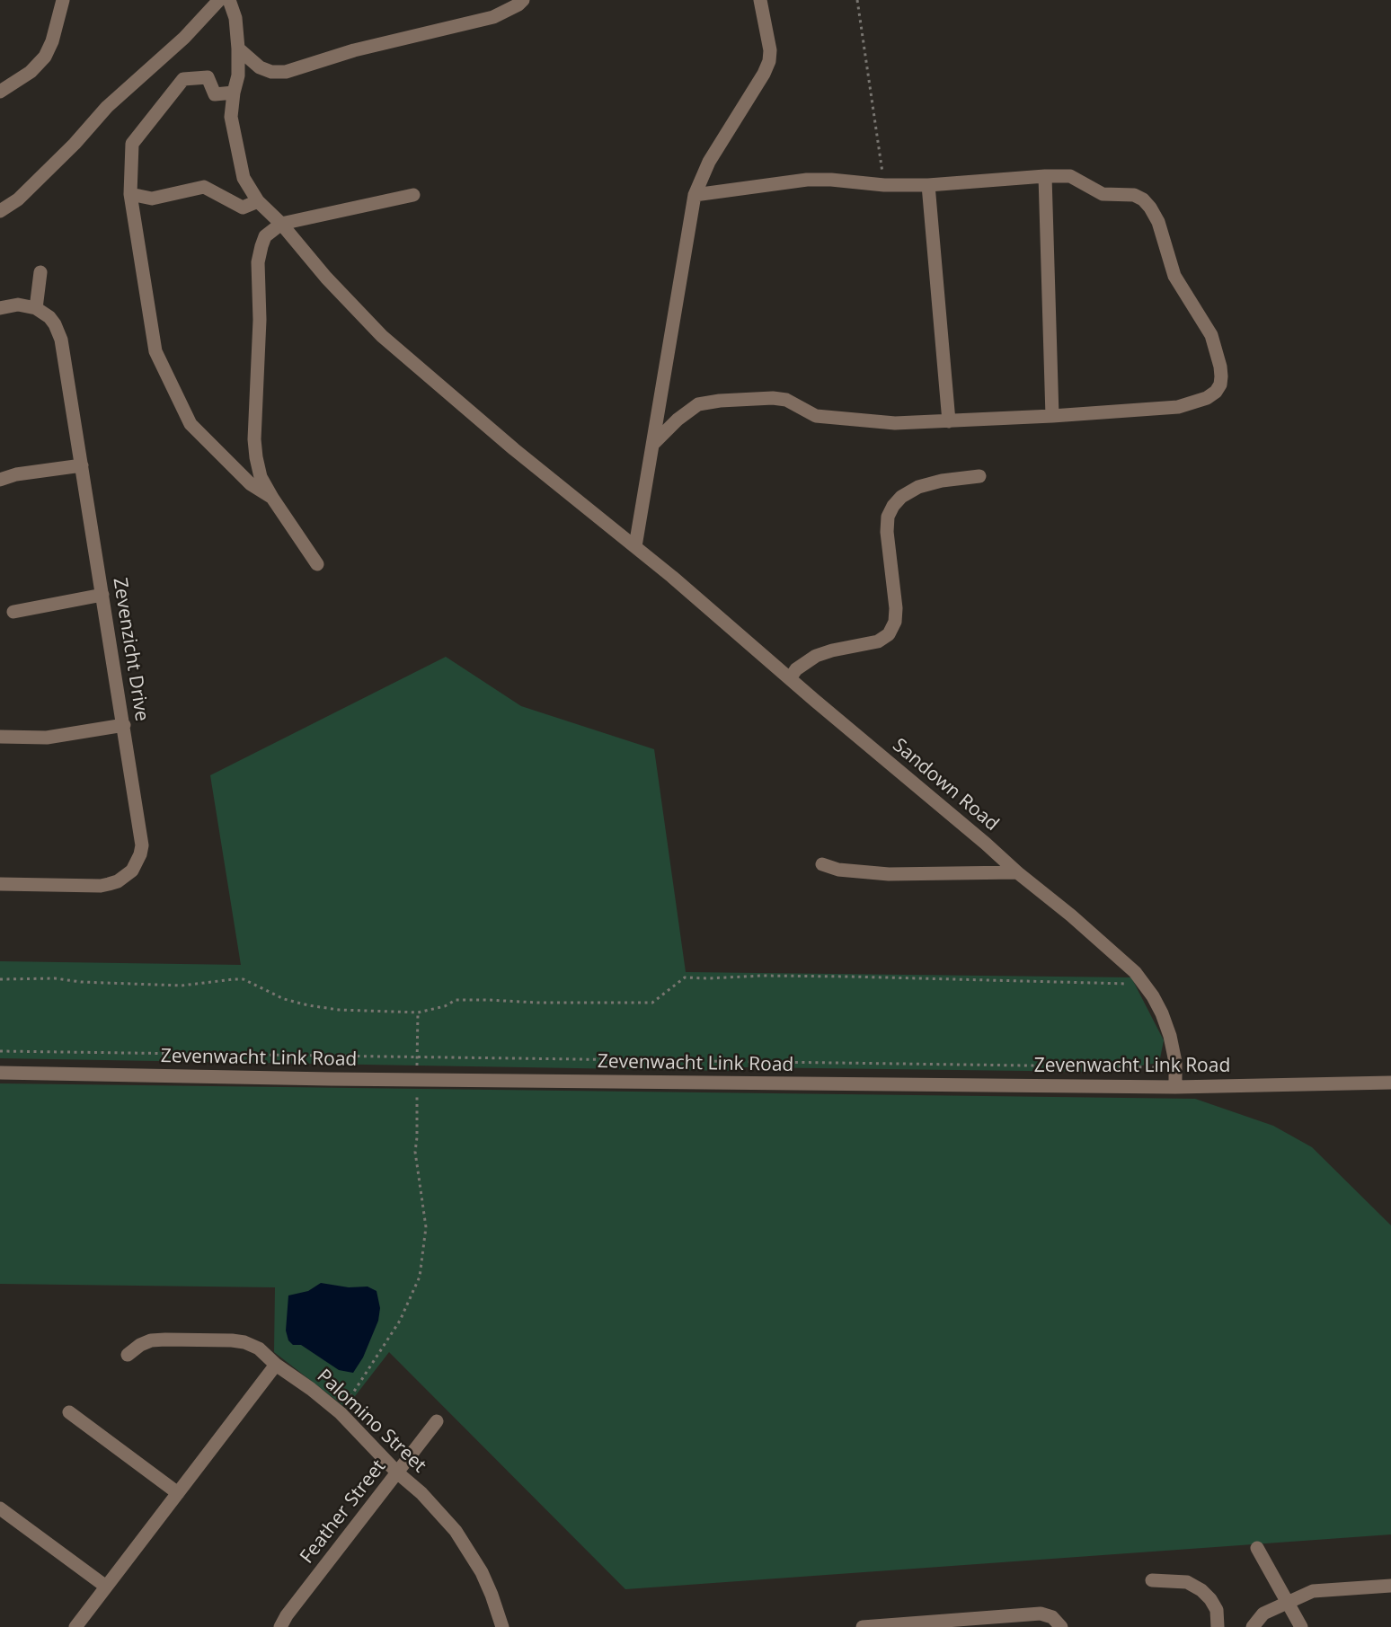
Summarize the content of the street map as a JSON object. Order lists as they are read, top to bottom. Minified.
{"streets":{"street":["Zevenzicht Drive","Sandown Road","Zevenwacht Link Road","Palomino Street","Feather Street"]},"crossings":[["Sandown Road","Zevenwacht Link Road"],["Palomino Street","Feather Street"]]}
